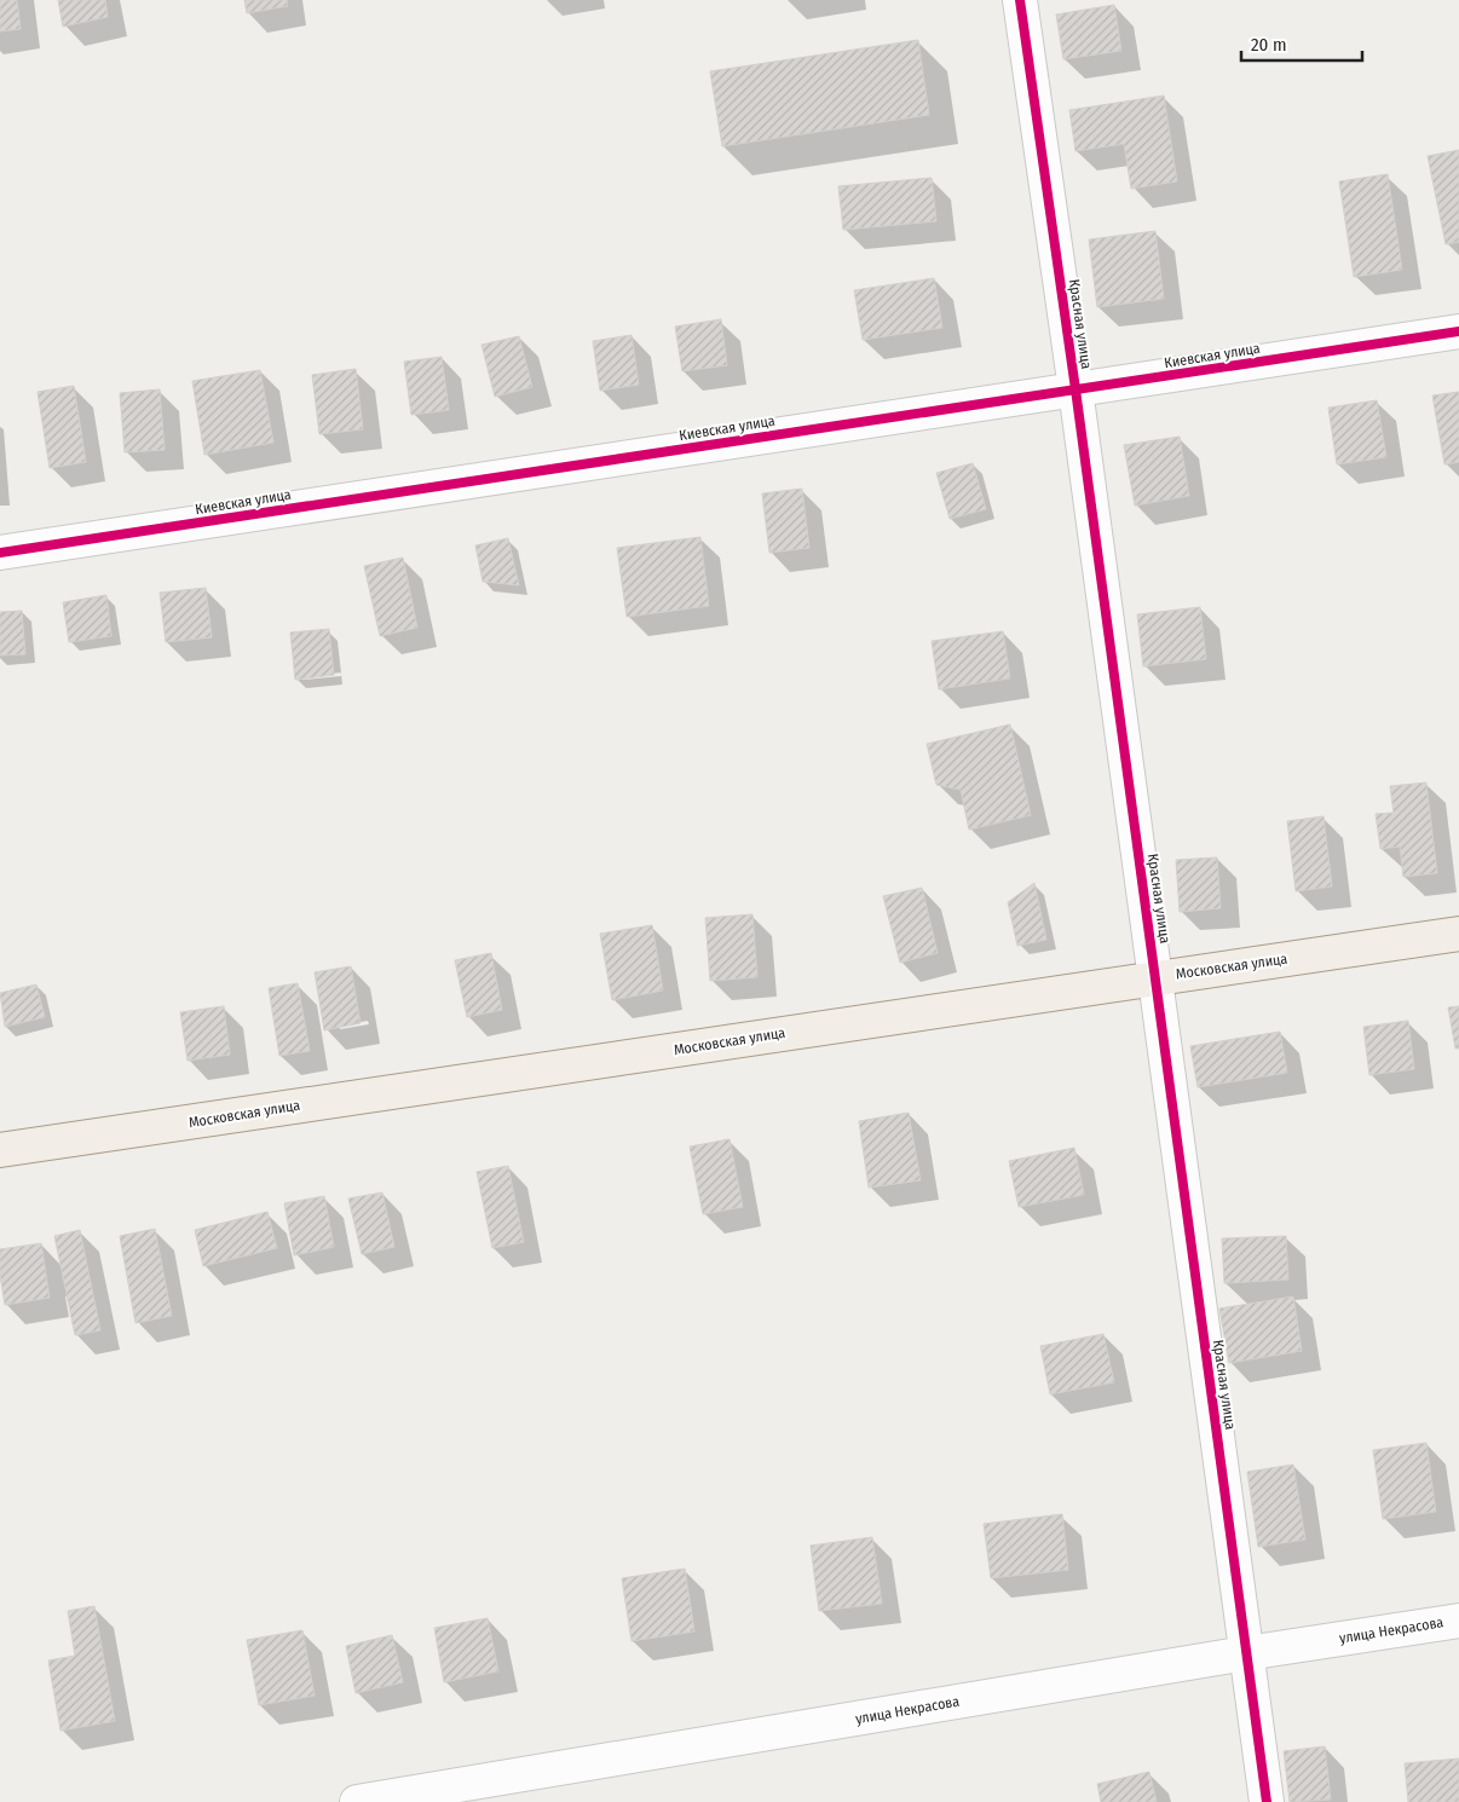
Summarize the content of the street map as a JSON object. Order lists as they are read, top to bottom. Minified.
{"streets":{"main road":["Московская улица"],"street":["Красная улица","Киевская улица","улица Некрасова"]},"crossings":[["Красная улица","Киевская улица"],["Красная улица","Московская улица"],["Красная улица","улица Некрасова"]],"scale_bar":"20 m"}
